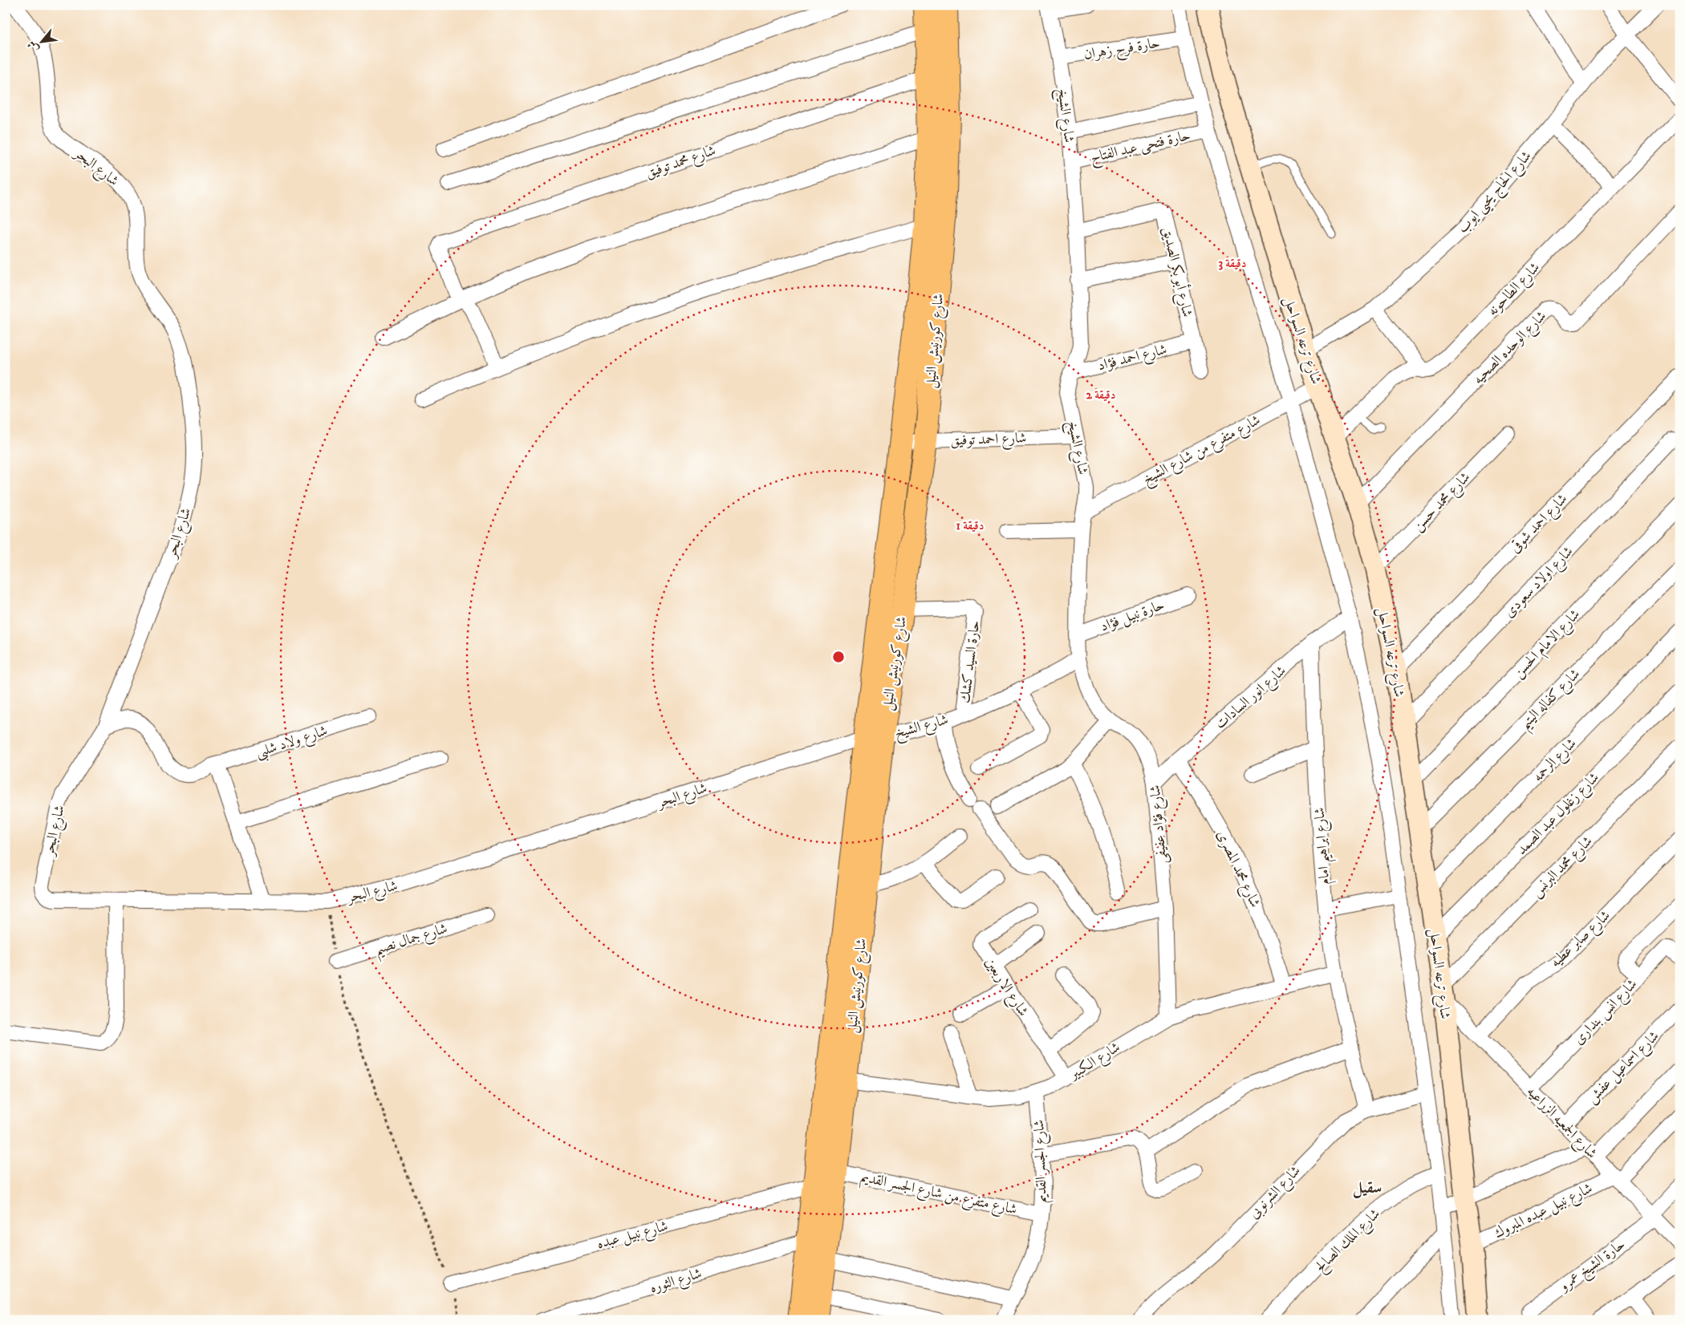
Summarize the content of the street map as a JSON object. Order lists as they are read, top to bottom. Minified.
{"streets":{"main road":["شارع ترعه السواحل","شارع كورنيش النيل"],"street":["حارة فرح زهران","شارع الشيخ","حارة فتحى عبد الفتاح","شارع محمد توفيق","شارع البحر","شارع الحاج يحيى ايوب","شارع أبو بكر الصديق","شارع الطاحونه","شارع الوحده الصحيه","شارع احمد فؤاد","شارع احمد توفيق","شارع متفرع من شارع الشيخ","شارع محمد حسن","شارع احمد شوقى","شارع اولاد سعودى","حارة نبيل فؤاد","شارع الامام الحسن","حارة السيد كشك","شارع انور السادات","شارع كفاله اليتيم","شارع ولاد شلبى","شارع الرحمه","شارع زغلول عبد الصمد","شارع فؤاد عفيفى","شارع ابراهيم امام","شارع محمد البرنس","شارع محمد المصرى","شارع جمال نصيم","شارع صابر عطيه","شارع الاربعين","شارع انس بندارى","شارع الكبير","شارع اسماعيل عفش","شارع الجمعيه الزراعيه","شارع الجسر القديم","شارع الشرنوبى","شارع متفرع من شارع الجسر القديم","شارع نبيل عبده المبروك","شارع نبيل عبده","شارع الملك الصالح","حارة الشيخ عمرو","شارع الثوره"]},"crossings":[["حارة فرح زهران","شارع الشيخ"],["حارة فرح زهران","شارع ترعه السواحل"],["شارع الشيخ","حارة فتحى عبد الفتاح"],["شارع الشيخ","شارع البحر"],["شارع الشيخ","شارع أبو بكر الصديق"],["شارع الشيخ","شارع كورنيش النيل"],["شارع الشيخ","شارع احمد فؤاد"],["شارع الشيخ","شارع احمد توفيق"],["شارع الشيخ","شارع متفرع من شارع الشيخ"],["شارع الشيخ","حارة نبيل فؤاد"],["شارع الشيخ","حارة السيد كشك"],["شارع الشيخ","شارع فؤاد عفيفى"],["حارة فتحى عبد الفتاح","شارع ترعه السواحل"],["شارع محمد توفيق","شارع كورنيش النيل"],["شارع البحر","شارع كورنيش النيل"],["شارع البحر","شارع ولاد شلبى"],["شارع الحاج يحيى ايوب","شارع ترعه السواحل"],["شارع أبو بكر الصديق","شارع احمد فؤاد"],["شارع الطاحونه","شارع ترعه السواحل"],["شارع ترعه السواحل","شارع الوحده الصحيه"],["شارع ترعه السواحل","شارع متفرع من شارع الشيخ"],["شارع ترعه السواحل","شارع محمد حسن"],["شارع ترعه السواحل","شارع احمد شوقى"],["شارع ترعه السواحل","شارع اولاد سعودى"],["شارع ترعه السواحل","شارع الامام الحسن"],["شارع ترعه السواحل","شارع انور السادات"],["شارع ترعه السواحل","شارع كفاله اليتيم"],["شارع ترعه السواحل","شارع الرحمه"],["شارع ترعه السواحل","شارع زغلول عبد الصمد"],["شارع ترعه السواحل","شارع محمد البرنس"],["شارع ترعه السواحل","شارع الجمعيه الزراعيه"],["شارع ترعه السواحل","شارع الشرنوبى"],["شارع ترعه السواحل","شارع نبيل عبده المبروك"],["شارع ترعه السواحل","شارع الملك الصالح"],["شارع كورنيش النيل","شارع احمد توفيق"],["شارع كورنيش النيل","حارة السيد كشك"],["شارع كورنيش النيل","شارع الكبير"],["شارع كورنيش النيل","شارع متفرع من شارع الجسر القديم"],["شارع كورنيش النيل","شارع نبيل عبده"],["شارع كورنيش النيل","شارع الثوره"],["شارع انور السادات","شارع فؤاد عفيفى"],["شارع انور السادات","شارع ابراهيم امام"],["شارع انور السادات","شارع محمد المصرى"],["شارع فؤاد عفيفى","شارع الكبير"],["شارع ابراهيم امام","شارع الكبير"],["شارع ابراهيم امام","شارع الشرنوبى"],["شارع محمد البرنس","شارع الجمعيه الزراعيه"],["شارع محمد المصرى","شارع الكبير"],["شارع صابر عطيه","شارع الجمعيه الزراعيه"],["شارع الاربعين","شارع الكبير"],["شارع انس بندارى","شارع الجمعيه الزراعيه"],["شارع الكبير","شارع الجسر القديم"],["شارع اسماعيل عفش","شارع الجمعيه الزراعيه"],["شارع الجمعيه الزراعيه","شارع نبيل عبده المبروك"],["شارع الجمعيه الزراعيه","حارة الشيخ عمرو"],["شارع الجسر القديم","شارع متفرع من شارع الجسر القديم"]],"districts":["سقيل"],"north":"bottom left","rings":["3 دقيقة","2 دقيقة","1 دقيقة"]}
